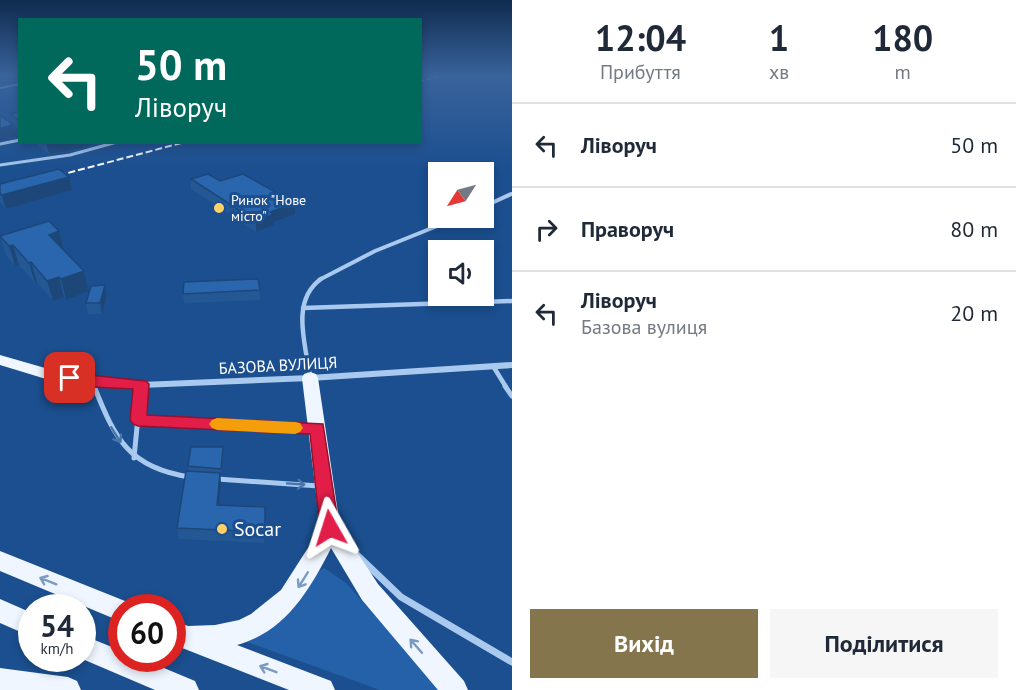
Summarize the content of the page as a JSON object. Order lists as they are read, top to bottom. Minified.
{"streets":{"street":["БАЗОВА ВУЛИЦЯ"]},"places":["Ринок \"Нове місто\"","Socar"],"north":"bottom left","page":{"eta":["12:04","Прибуття","1","хв","180","m"],"turn":["50 m","Ліворуч"],"list":[{"name":"Ліворуч","value":"50 m"},{"name":"Праворуч","value":"80 m"},{"name":"Ліворуч","note":"Базова вулиця","value":"20 m"}],"speed":"54 km/h","limit":"60","buttons":["Вихід","Поділитися"]}}
